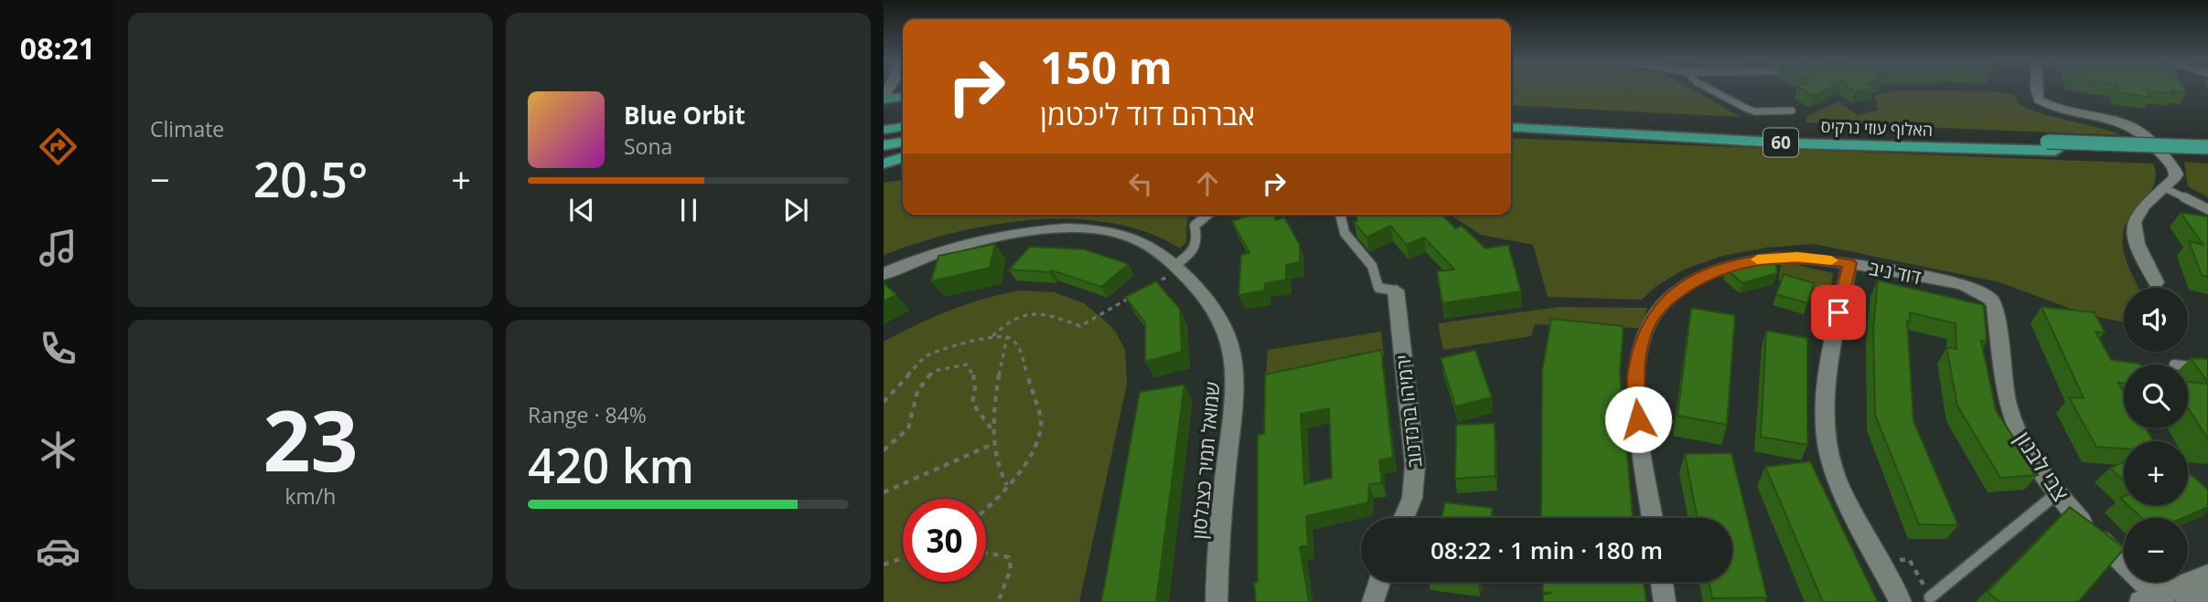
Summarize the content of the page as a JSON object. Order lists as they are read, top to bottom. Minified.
{"streets":{"highway":["האלוף עוזי נרקיס","60"],"street":["דוד ניב","ירמיהו ברנדנוב","שמואל תמיר כצנלסון","צבי לבנון"]},"crossings":[["דוד ניב","צבי לבנון"]],"page":{"tabs":"08:21","tile":["Climate",["23","km/h"],["Range · 84%","420 km"]],"turn":["150 m","אברהם דוד ליכטמן"],"song":["Blue Orbit","Sona"],"heat":["−","20.5°","+"],"map_buttons":["+","−"],"limit":"30","trip":"08:22 · 1 min · 180 m"}}
